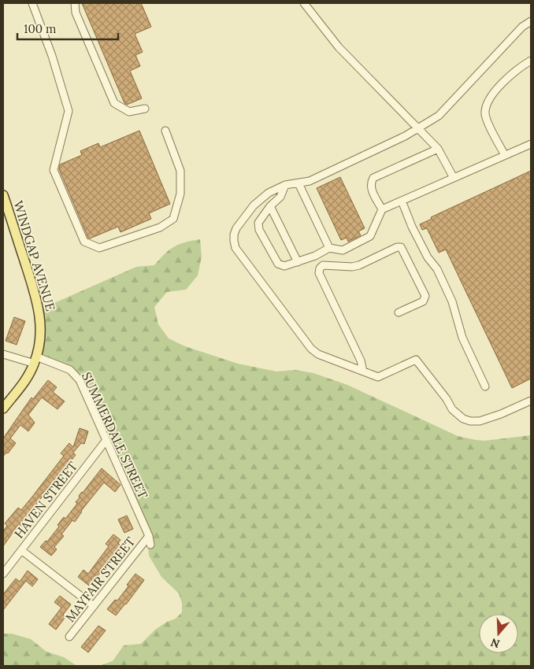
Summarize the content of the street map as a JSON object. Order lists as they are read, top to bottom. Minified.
{"streets":{"main road":["WINDGAP AVENUE"],"street":["SUMMERDALE STREET","HAVEN STREET","MAYFAIR STREET"]},"crossings":[["WINDGAP AVENUE","SUMMERDALE STREET"],["SUMMERDALE STREET","HAVEN STREET"],["SUMMERDALE STREET","MAYFAIR STREET"]],"scale_bar":"100 m","north":"bottom"}
